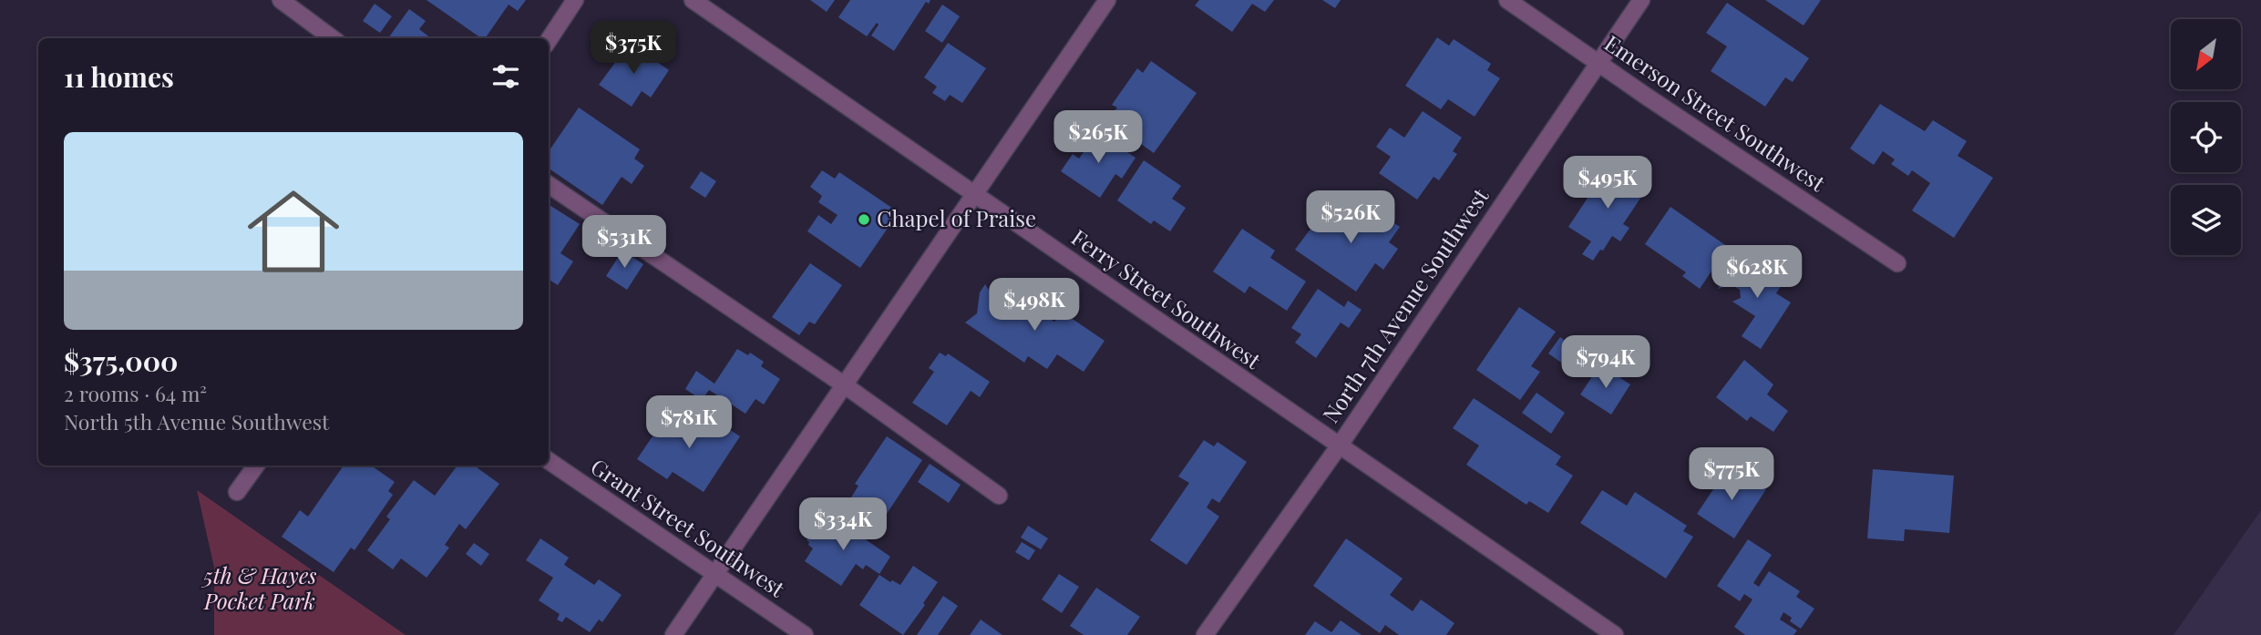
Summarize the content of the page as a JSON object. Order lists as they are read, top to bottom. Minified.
{"streets":{"street":["Emerson Street Southwest","Ferry Street Southwest","North 7th Avenue Southwest","Grant Street Southwest"]},"crossings":[["Emerson Street Southwest","North 7th Avenue Southwest"],["Ferry Street Southwest","North 7th Avenue Southwest"]],"parks":["5th & Hayes Pocket Park"],"places":["Chapel of Praise"],"north":"bottom left","page":{"price":["$375K","$265K","$495K","$526K","$531K","$628K","$498K","$794K","$781K","$775K","$334K"],"heading":"11 homes","list":[{"name":"$375,000","note":"2 rooms · 64 m² · North 5th Avenue Southwest"}]}}
